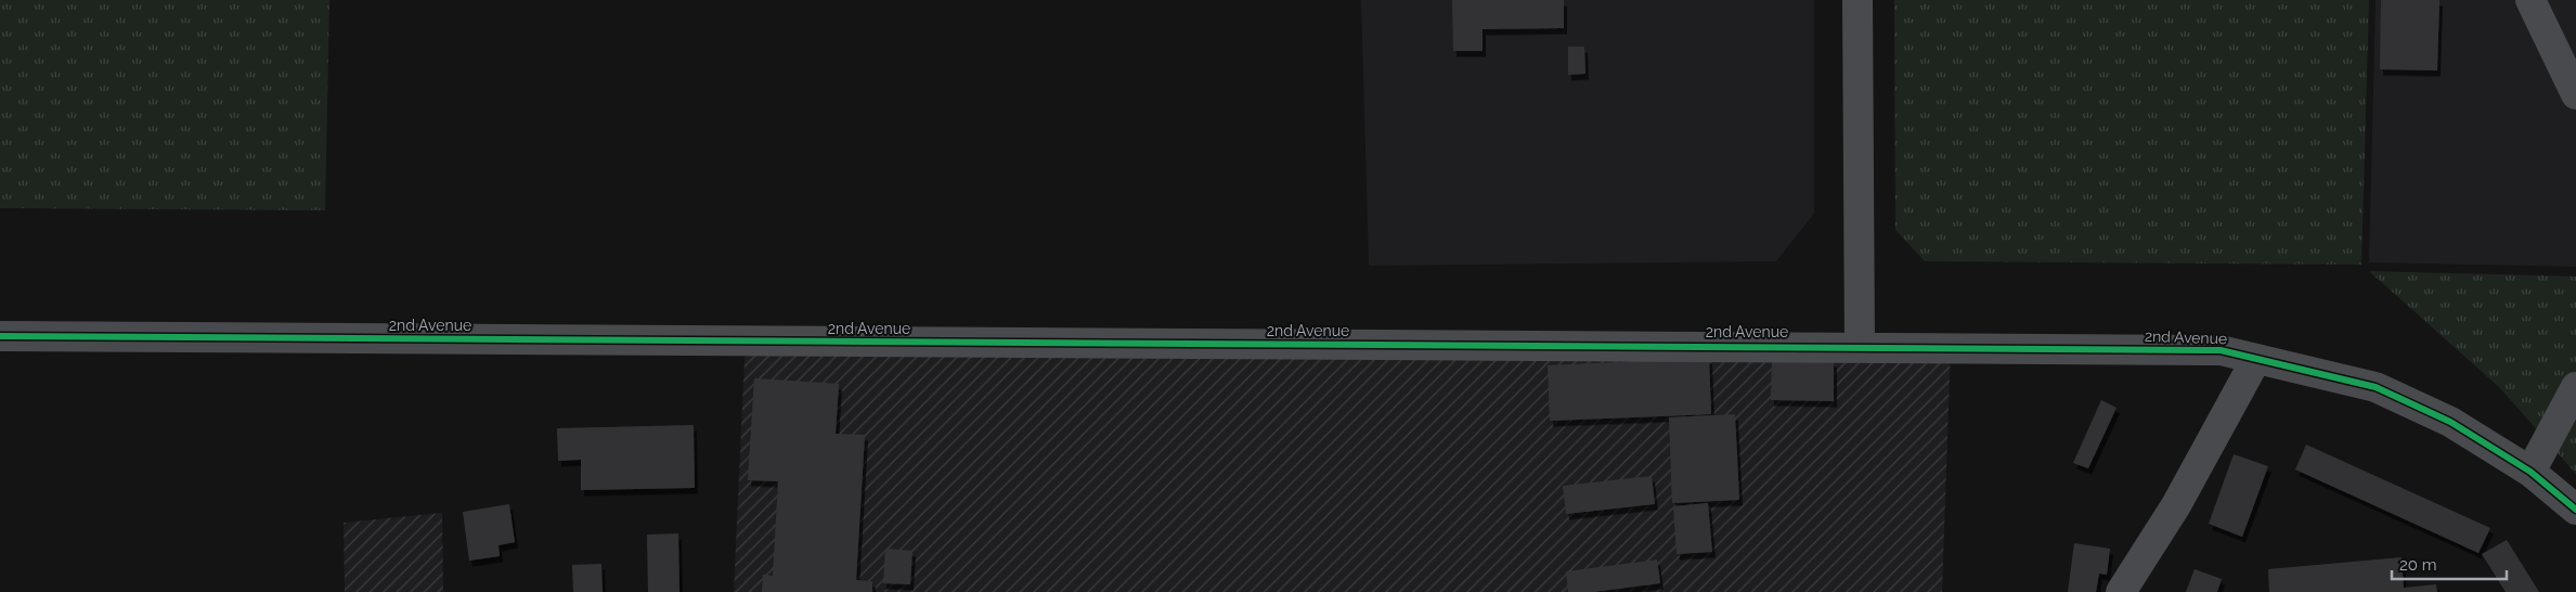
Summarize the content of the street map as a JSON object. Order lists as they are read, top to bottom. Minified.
{"streets":{"street":["2nd Avenue"]},"scale_bar":"20 m"}
